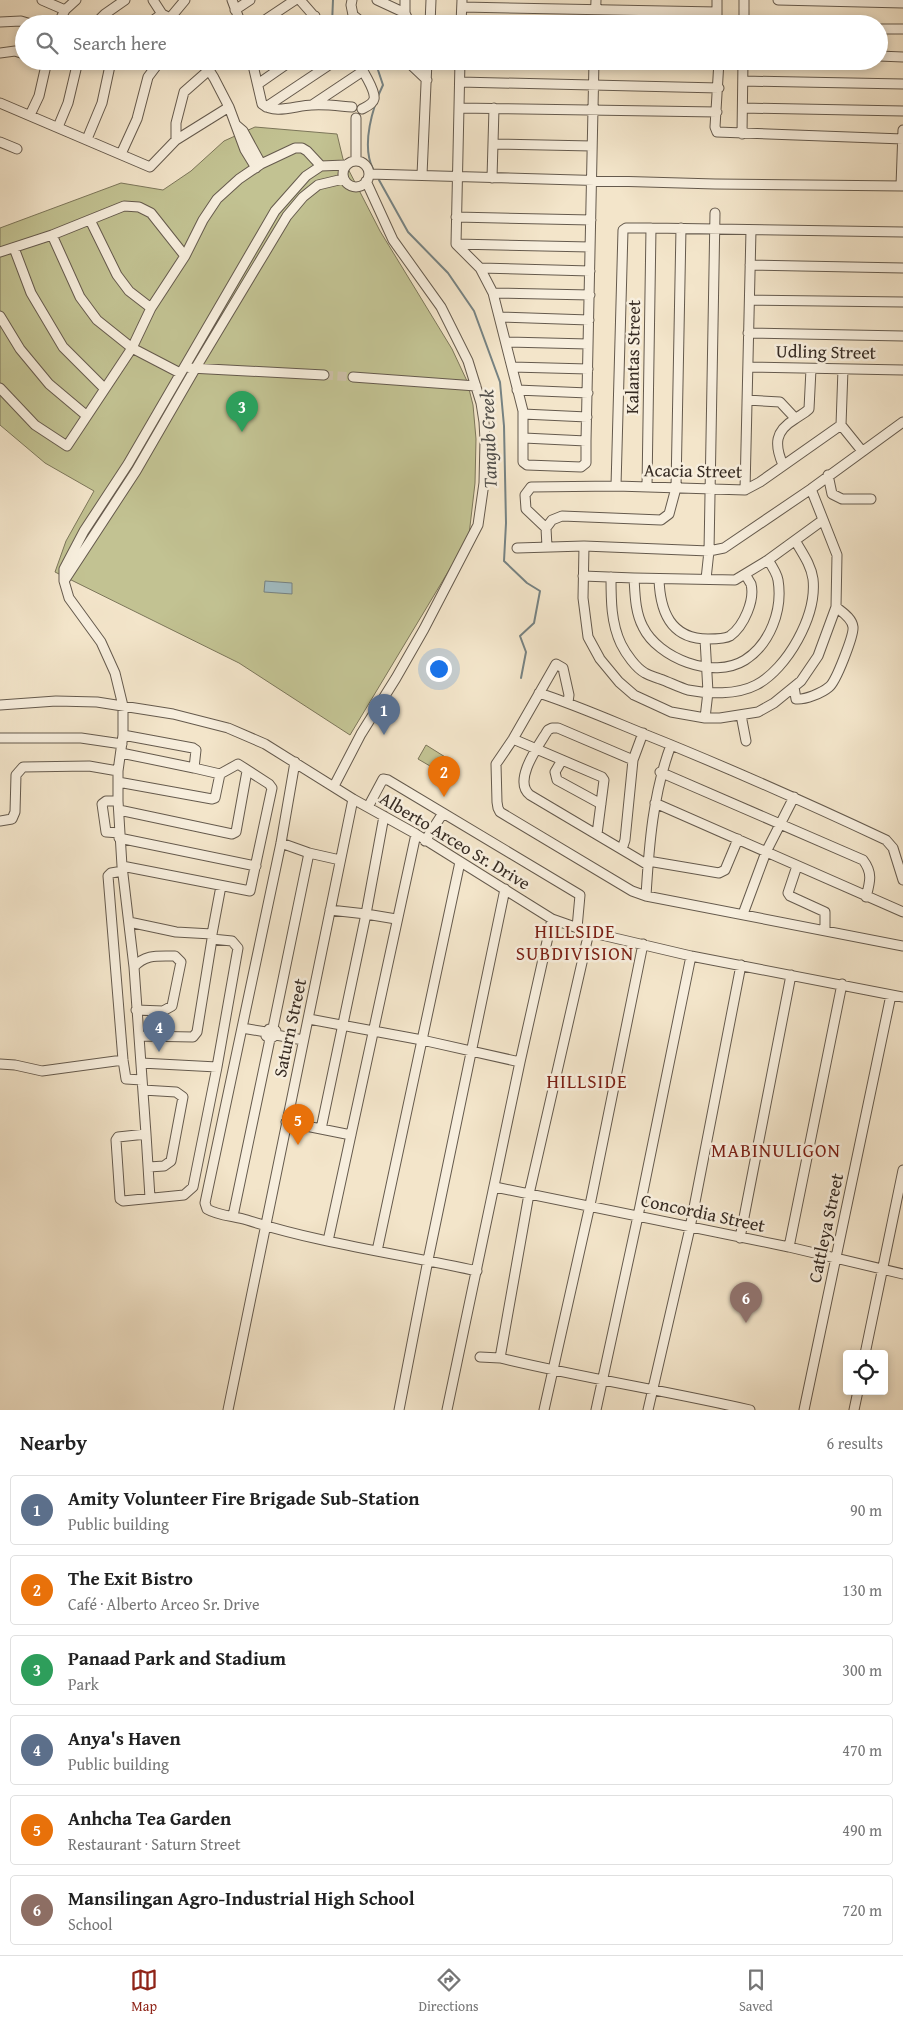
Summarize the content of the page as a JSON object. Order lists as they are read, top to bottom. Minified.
{"streets":{"street":["Udling Street","Kalantas Street","Acacia Street","Alberto Arceo Sr. Drive","Saturn Street","Concordia Street","Cattleya Street"]},"crossings":[["Kalantas Street","Acacia Street"],["Alberto Arceo Sr. Drive","Saturn Street"],["Alberto Arceo Sr. Drive","Cattleya Street"],["Concordia Street","Cattleya Street"]],"districts":["HILLSIDE SUBDIVISION","HILLSIDE","MABINULIGON"],"water":["Tangub Creek"],"page":{"search":"Search here","pins":["3","1","2","4","5","6"],"heading":["Nearby","6 results"],"list":[{"mark":"1","name":"Amity Volunteer Fire Brigade Sub-Station","note":"Public building","value":"90 m"},{"mark":"2","name":"The Exit Bistro","note":"Café · Alberto Arceo Sr. Drive","value":"130 m"},{"mark":"3","name":"Panaad Park and Stadium","note":"Park","value":"300 m"},{"mark":"4","name":"Anya's Haven","note":"Public building","value":"470 m"},{"mark":"5","name":"Anhcha Tea Garden","note":"Restaurant · Saturn Street","value":"490 m"},{"mark":"6","name":"Mansilingan Agro-Industrial High School","note":"School","value":"720 m"}],"nav":["Map","Directions","Saved"]}}
